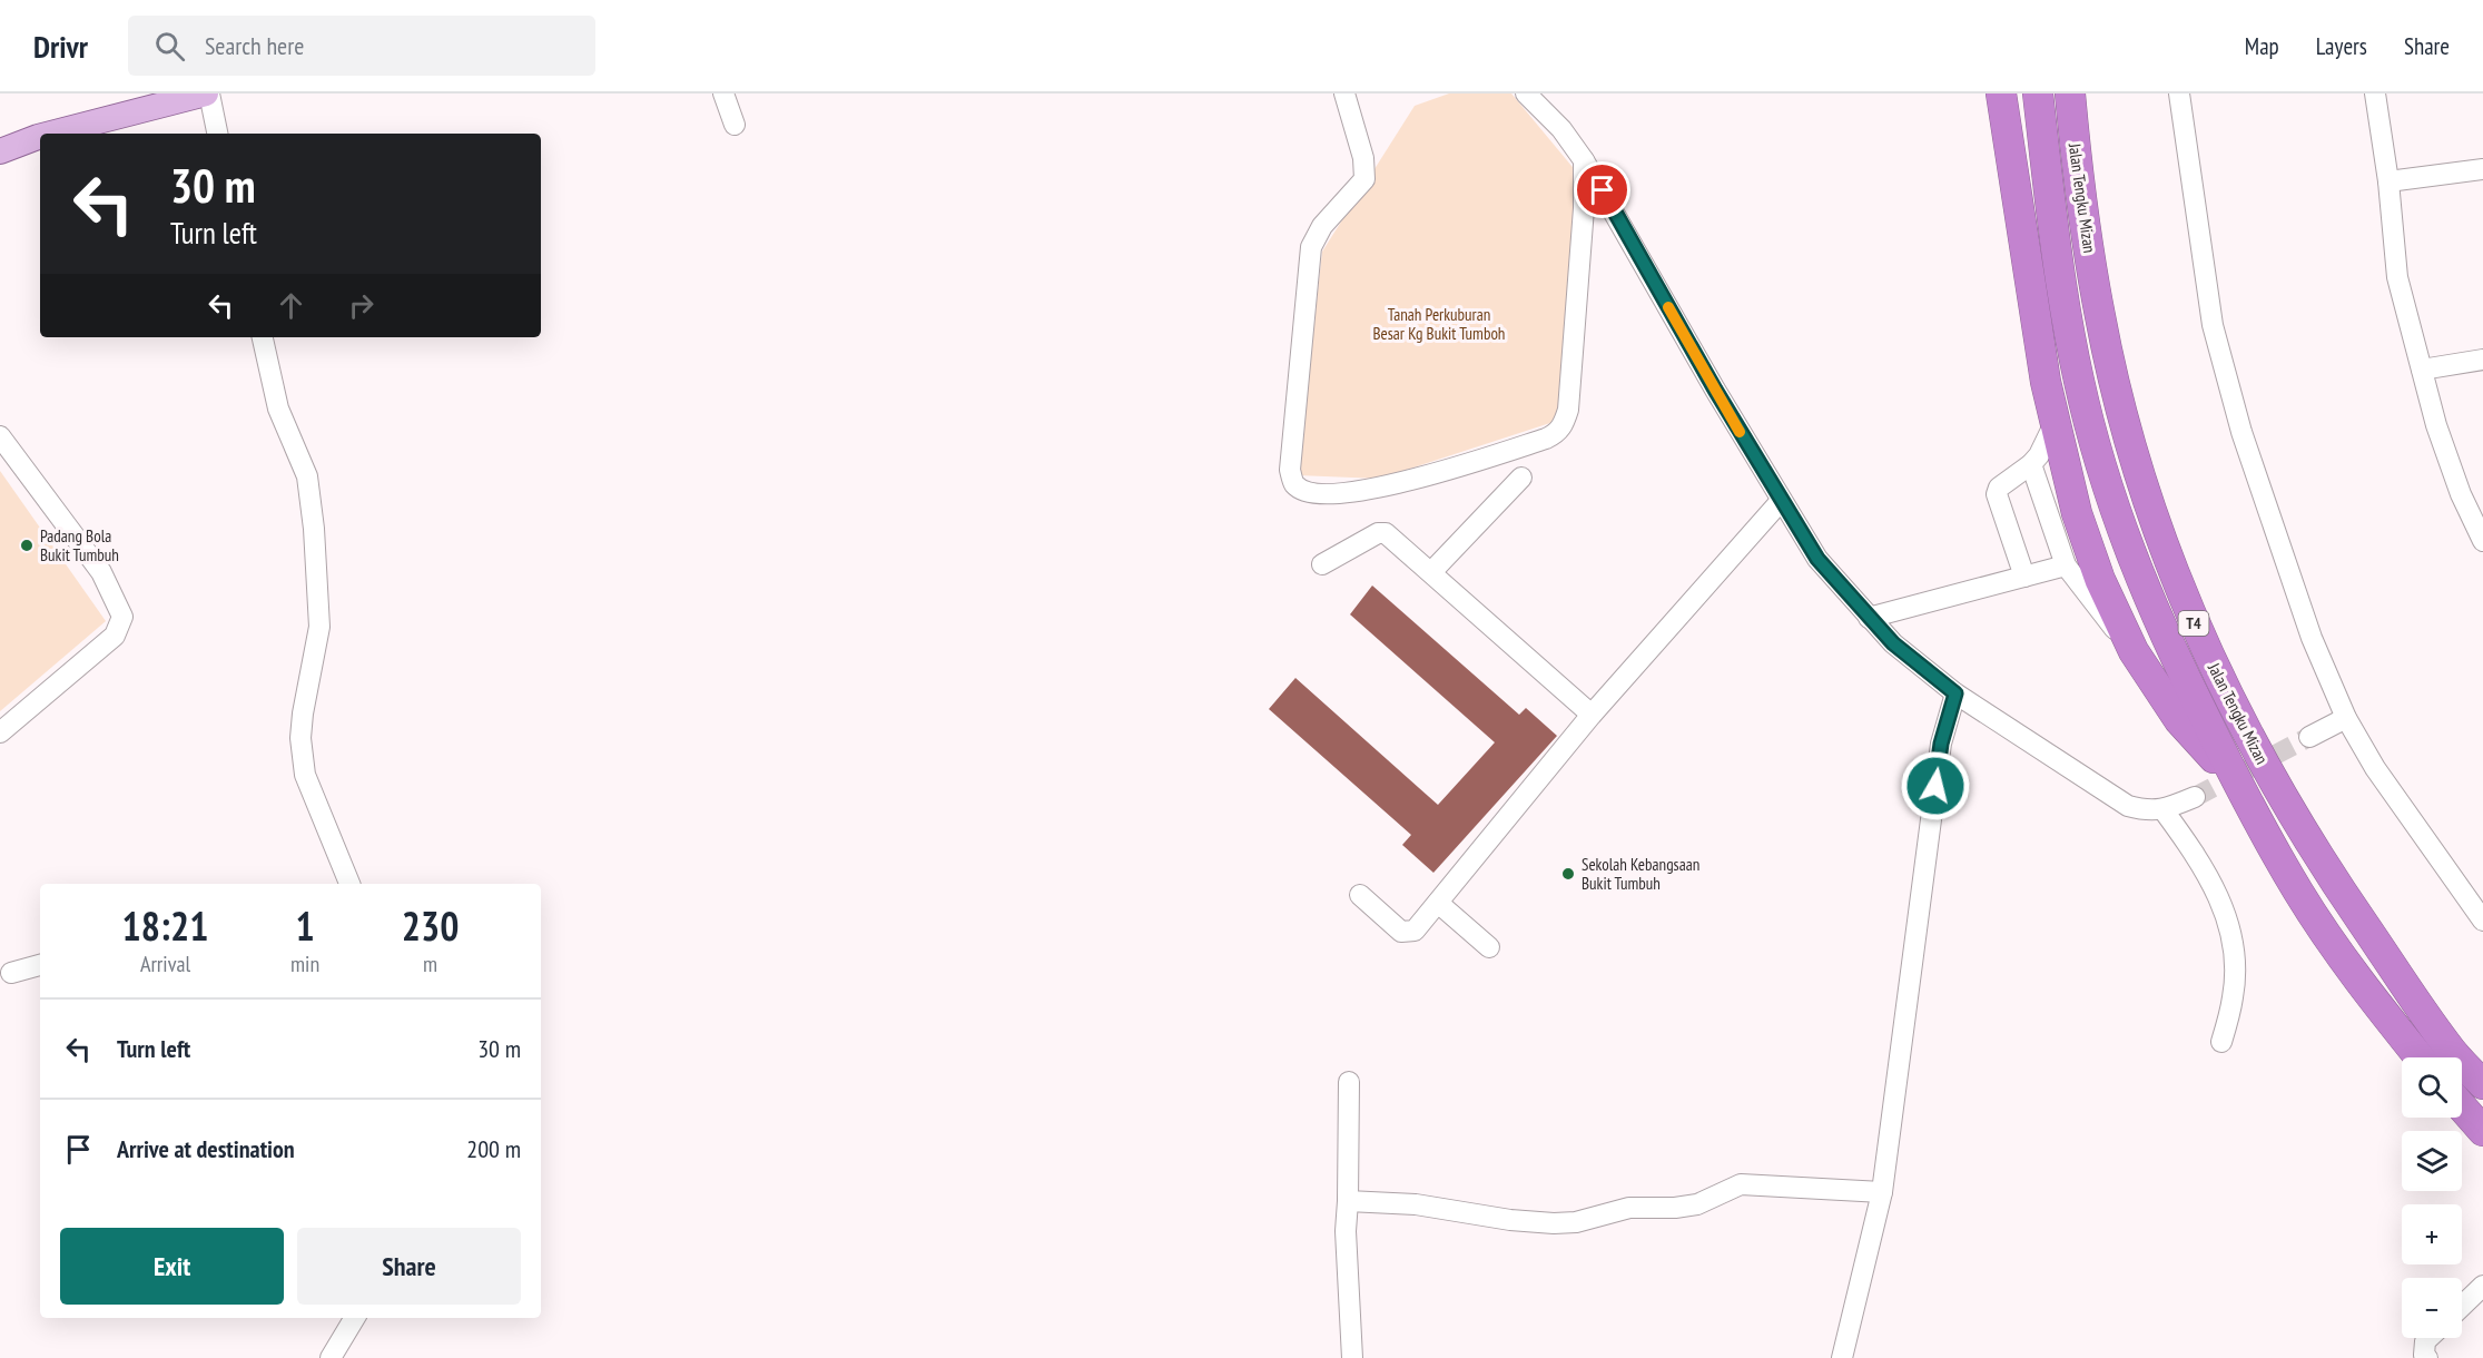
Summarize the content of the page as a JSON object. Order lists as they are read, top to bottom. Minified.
{"streets":{"highway":["Jalan Tengku Mizan","T4"]},"parks":["Tanah Perkuburan Besar Kg Bukit Tumboh"],"places":["Padang Bola Bukit Tumbuh","Sekolah Kebangsaan Bukit Tumbuh"],"page":{"header":"Drivr","search":"Search here","nav":["Map","Layers","Share"],"turn":["30 m","Turn left"],"eta":["18:21","Arrival","1","min","230","m"],"list":[{"name":"Turn left","value":"30 m"},{"name":"Arrive at destination","value":"200 m"}],"map_buttons":["+","−"],"buttons":["Exit","Share"]}}
